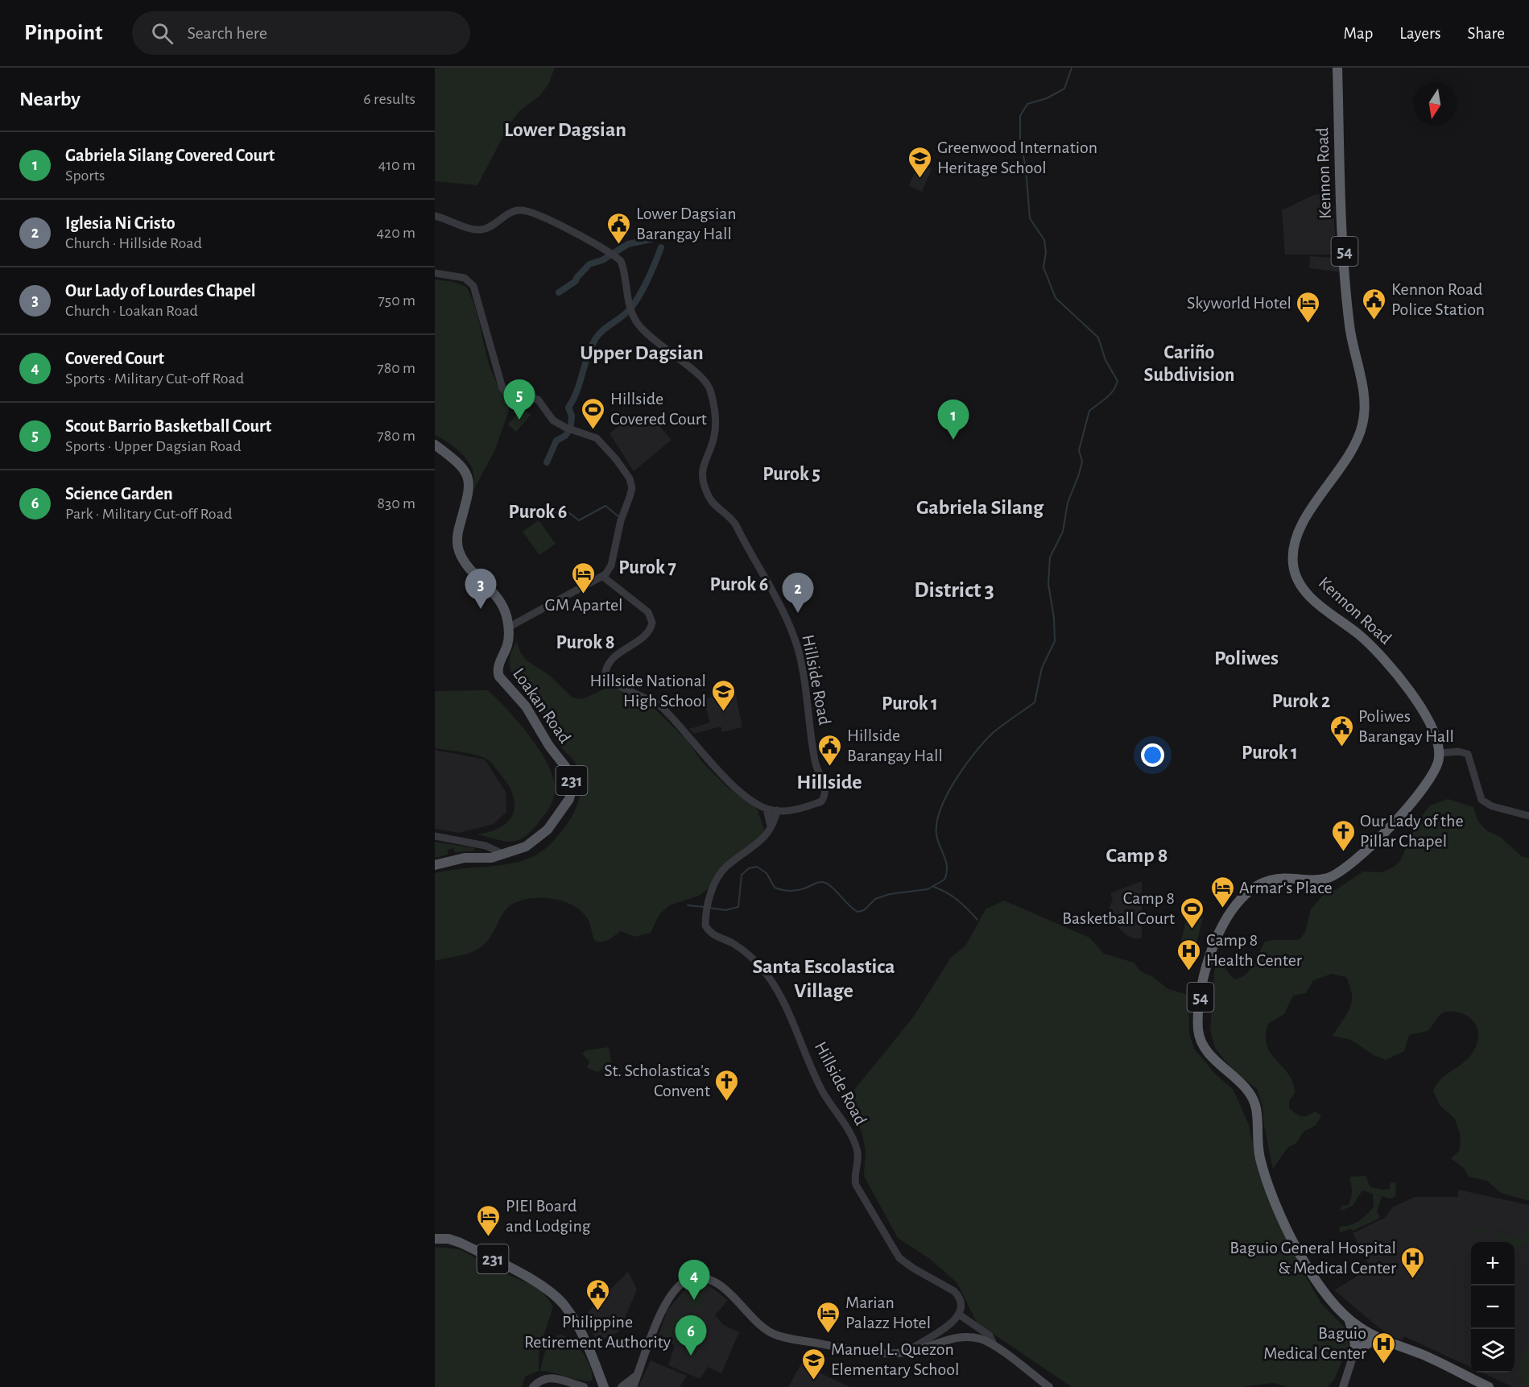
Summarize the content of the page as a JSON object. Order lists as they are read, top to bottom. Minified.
{"streets":{"highway":["Kennon Road","54"],"main road":["Loakan Road","231"],"street":["Hillside Road"]},"crossings":[["Kennon Road","54"]],"districts":["Lower Dagsian","Upper Dagsian","Cariño Subdivision","Purok 5","Gabriela Silang","Purok 6","Purok 7","Purok 6","District 3","Purok 8","Poliwes","Purok 2","Purok 1","Purok 1","Hillside","Camp 8","Santa Escolastica Village"],"places":{"school or university":["Greenwood Internation Heritage School","Hillside National High School","Manuel L. Quezon Elementary School"],"public building":["Lower Dagsian Barangay Hall","Kennon Road Police Station","Poliwes Barangay Hall","Hillside Barangay Hall","Philippine Retirement Authority"],"hotel":["Skyworld Hotel","GM Apartel","Armar's Place","PIEI Board and Lodging","Marian Palazz Hotel"],"sports":["Hillside Covered Court","Camp 8 Basketball Court"],"church":["Our Lady of the Pillar Chapel","St. Scholastica's Convent"],"hospital":["Camp 8 Health Center","Baguio General Hospital & Medical Center","Baguio Medical Center"]},"north":"bottom","page":{"header":"Pinpoint","search":"Search here","nav":["Map","Layers","Share"],"heading":["Nearby","6 results"],"list":[{"mark":"1","name":"Gabriela Silang Covered Court","note":"Sports","value":"410 m"},{"mark":"2","name":"Iglesia Ni Cristo","note":"Church · Hillside Road","value":"420 m"},{"mark":"3","name":"Our Lady of Lourdes Chapel","note":"Church · Loakan Road","value":"750 m"},{"mark":"4","name":"Covered Court","note":"Sports · Military Cut-off Road","value":"780 m"},{"mark":"5","name":"Scout Barrio Basketball Court","note":"Sports · Upper Dagsian Road","value":"780 m"},{"mark":"6","name":"Science Garden","note":"Park · Military Cut-off Road","value":"830 m"}],"pins":["5","1","3","2","4","6"],"map_buttons":["+","−"]}}
